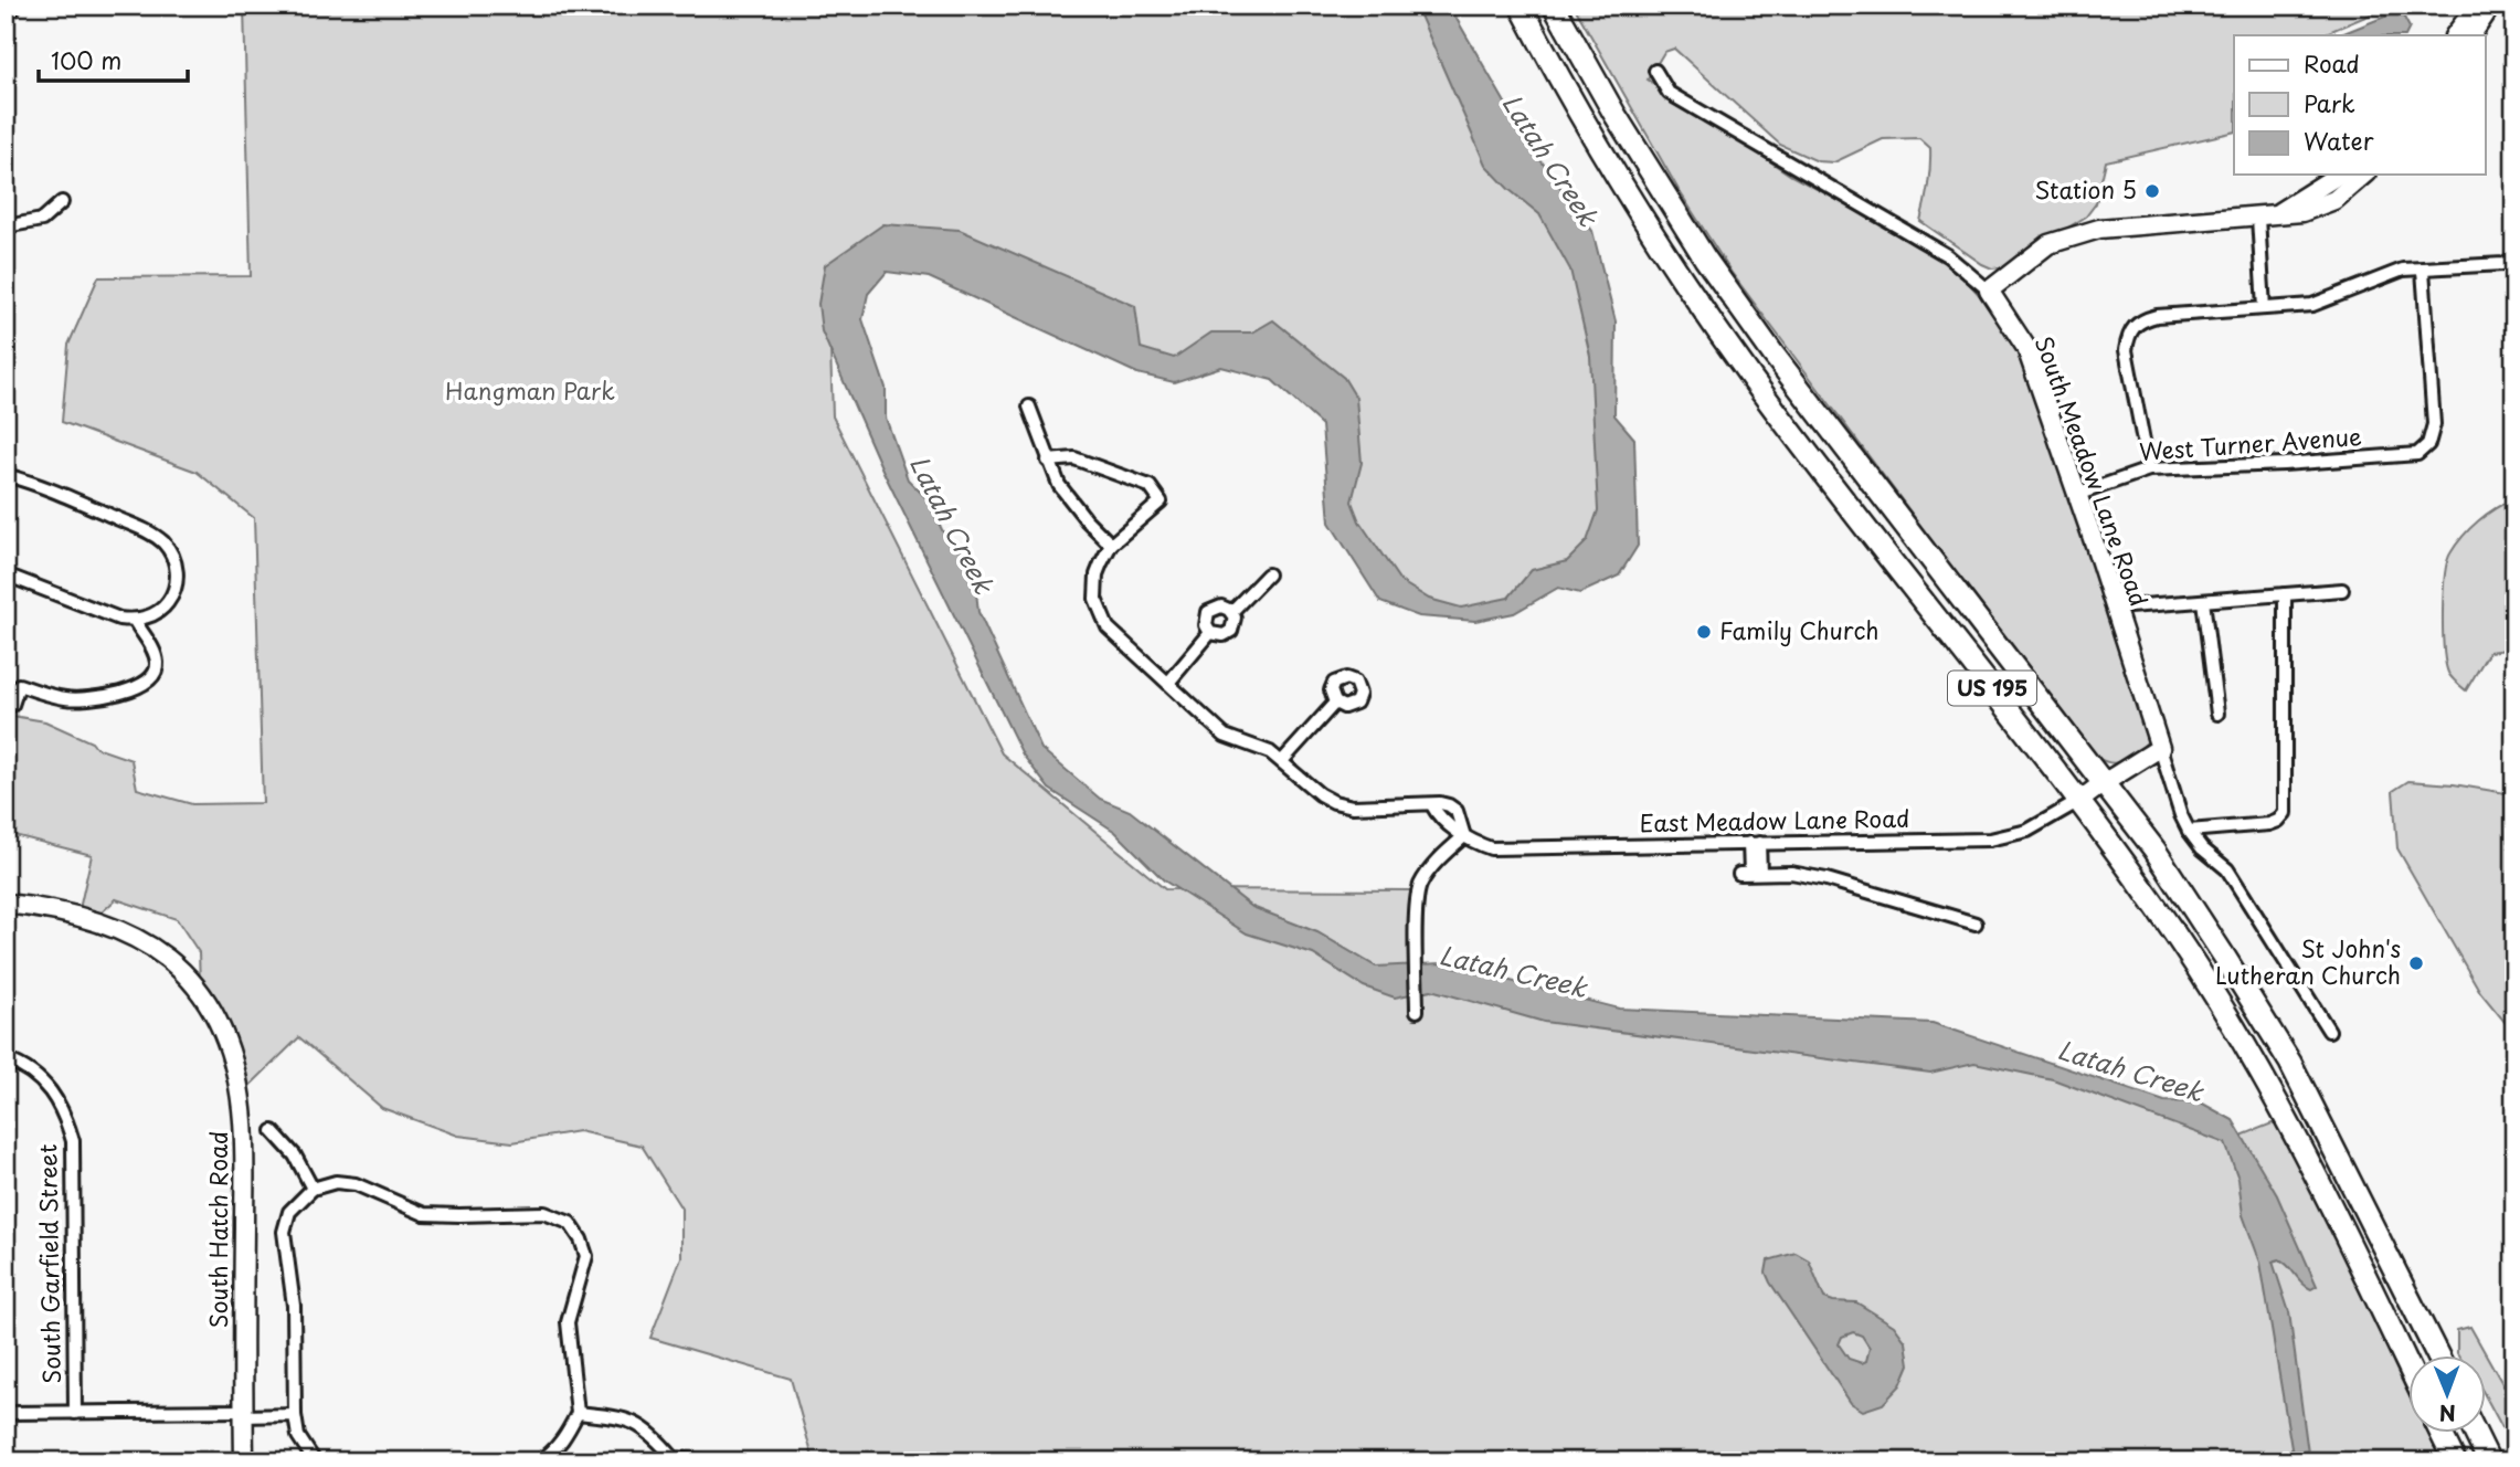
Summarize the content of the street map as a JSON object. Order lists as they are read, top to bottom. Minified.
{"streets":{"highway":["US 195"],"street":["West Turner Avenue","South Meadow Lane Road","East Meadow Lane Road","South Hatch Road","South Garfield Street"]},"crossings":[["West Turner Avenue","South Meadow Lane Road"],["US 195","East Meadow Lane Road"]],"water":["Latah Creek"],"parks":["Hangman Park"],"places":["Station 5","Family Church","St John's Lutheran Church"],"legend":["Road","Park","Water"],"scale_bar":"100 m","north":"bottom"}
